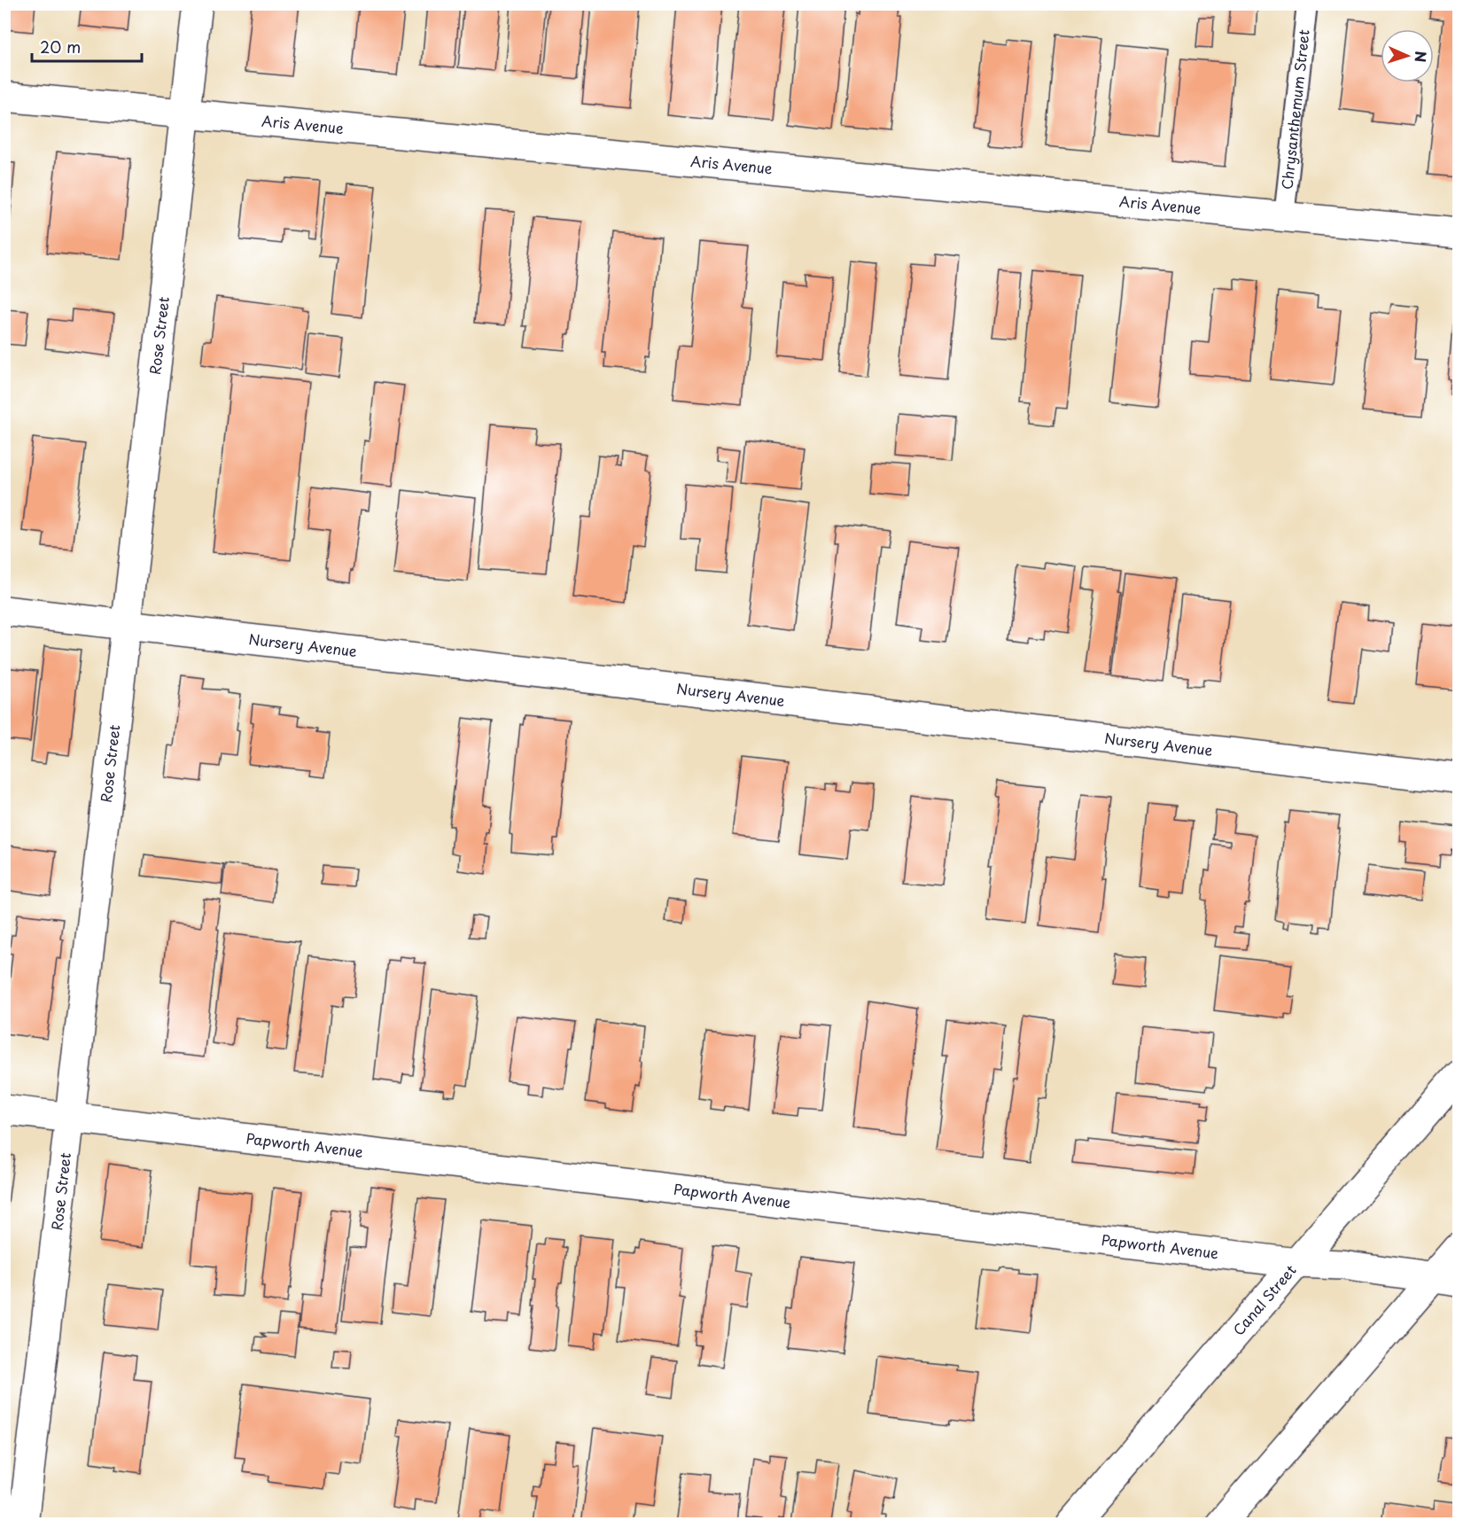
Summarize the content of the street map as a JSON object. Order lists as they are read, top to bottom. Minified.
{"streets":{"street":["Aris Avenue","Rose Street","Nursery Avenue","Papworth Avenue","Canal Street"],"lane":["Chrysanthemum Street"]},"crossings":[["Chrysanthemum Street","Aris Avenue"],["Aris Avenue","Rose Street"],["Rose Street","Nursery Avenue"],["Rose Street","Papworth Avenue"],["Papworth Avenue","Canal Street"]],"scale_bar":"20 m","north":"right"}
